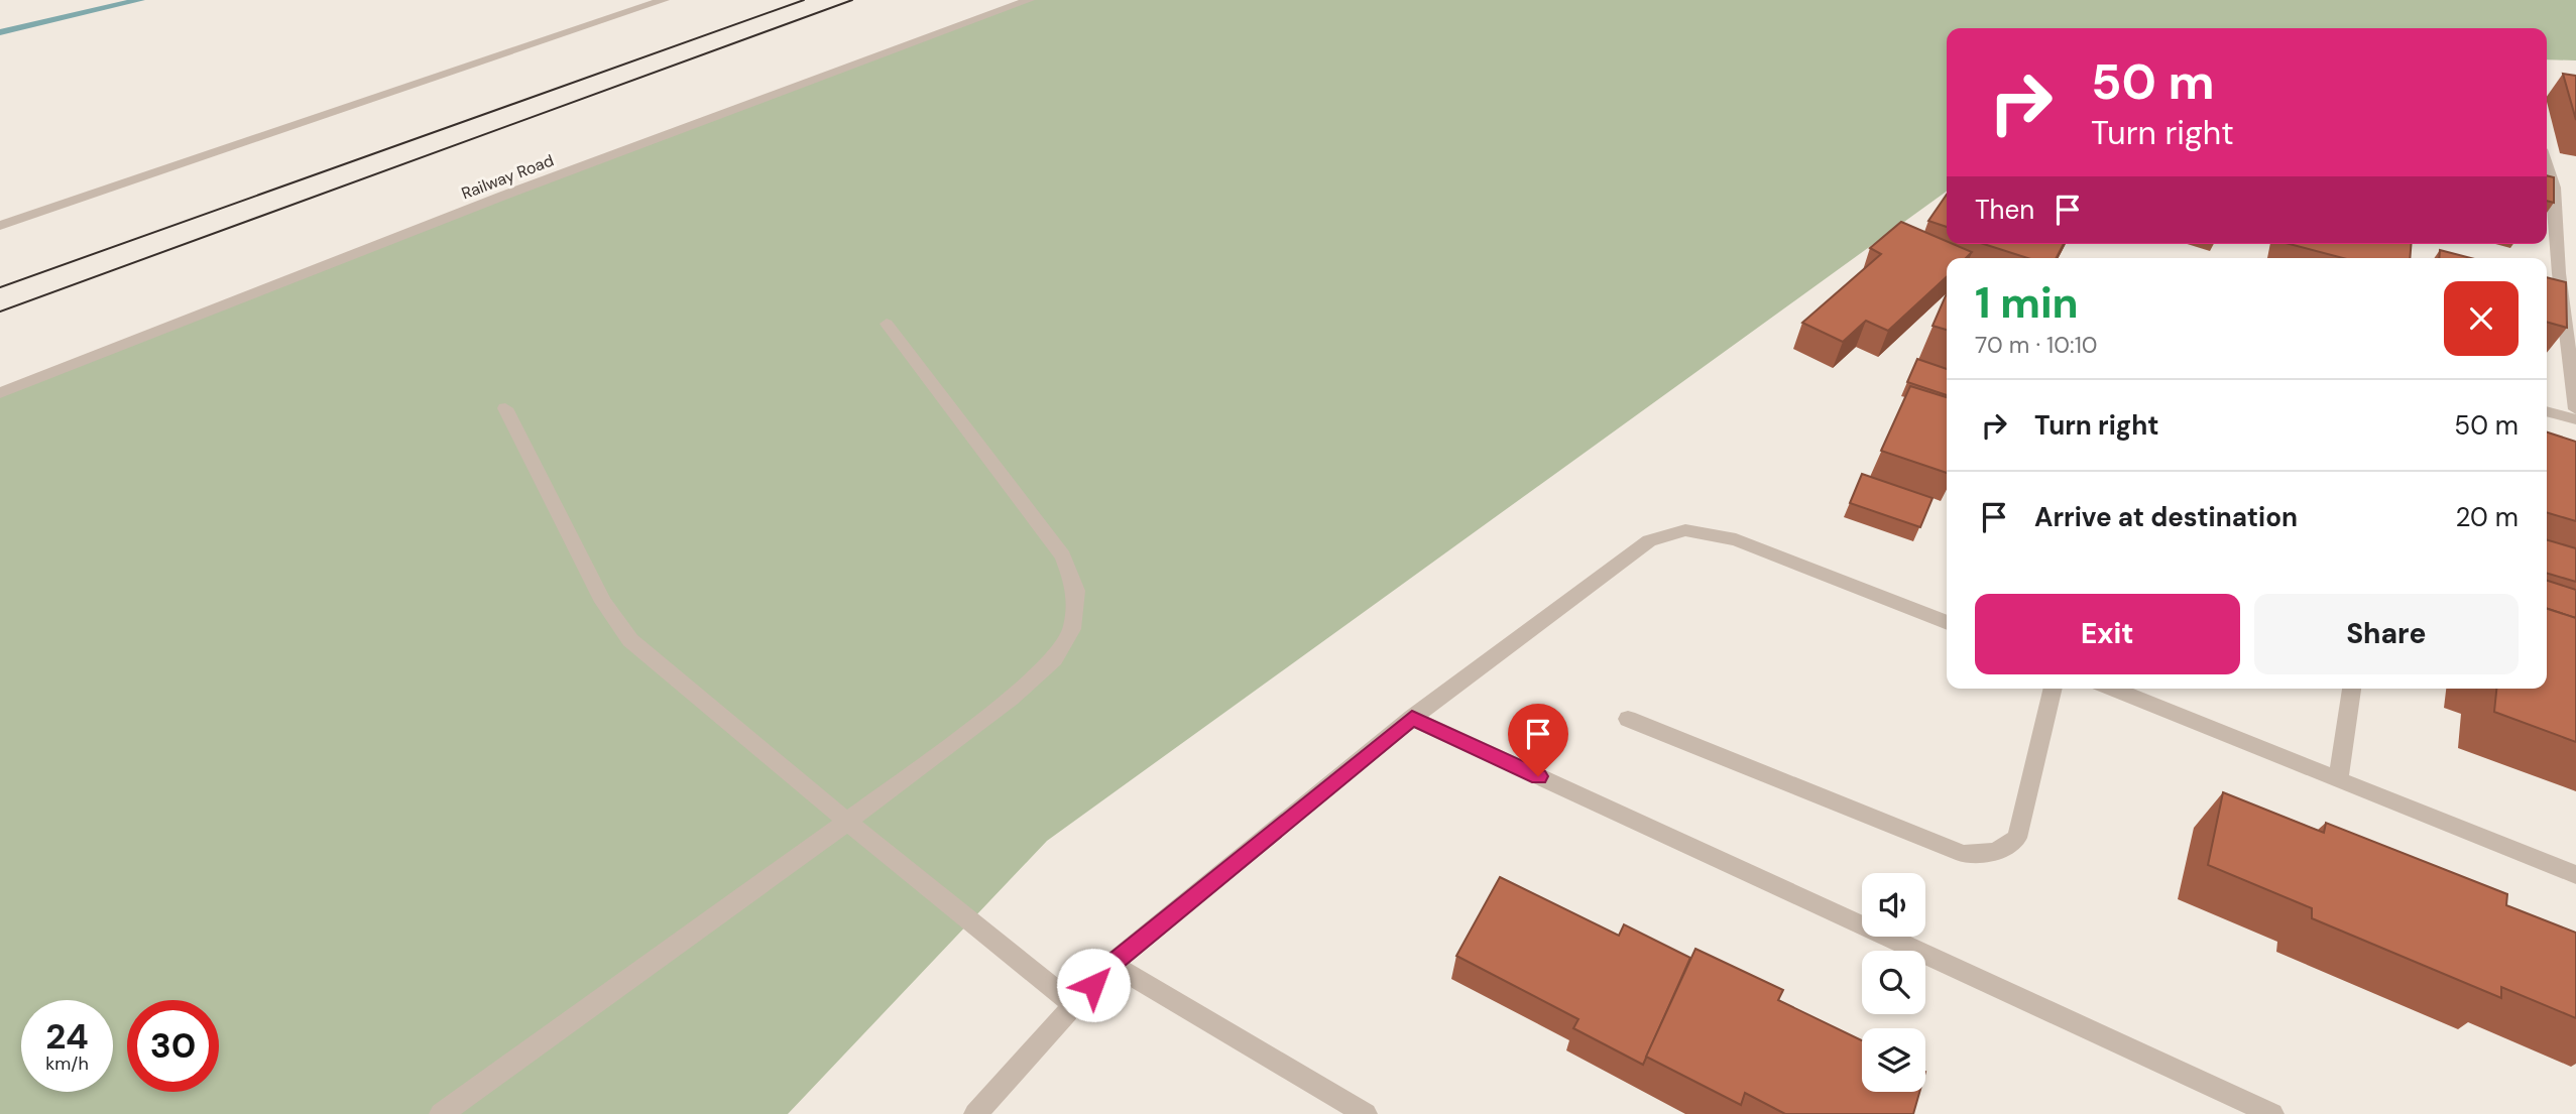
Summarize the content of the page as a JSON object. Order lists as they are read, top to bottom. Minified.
{"streets":{"street":["Railway Road"]},"page":{"turn":["50 m","Turn right"],"then":"Then","heading":["1 min","70 m · 10:10"],"list":[{"name":"Turn right","value":"50 m"},{"name":"Arrive at destination","value":"20 m"}],"buttons":["Exit","Share"],"speed":"24 km/h","limit":"30"}}
